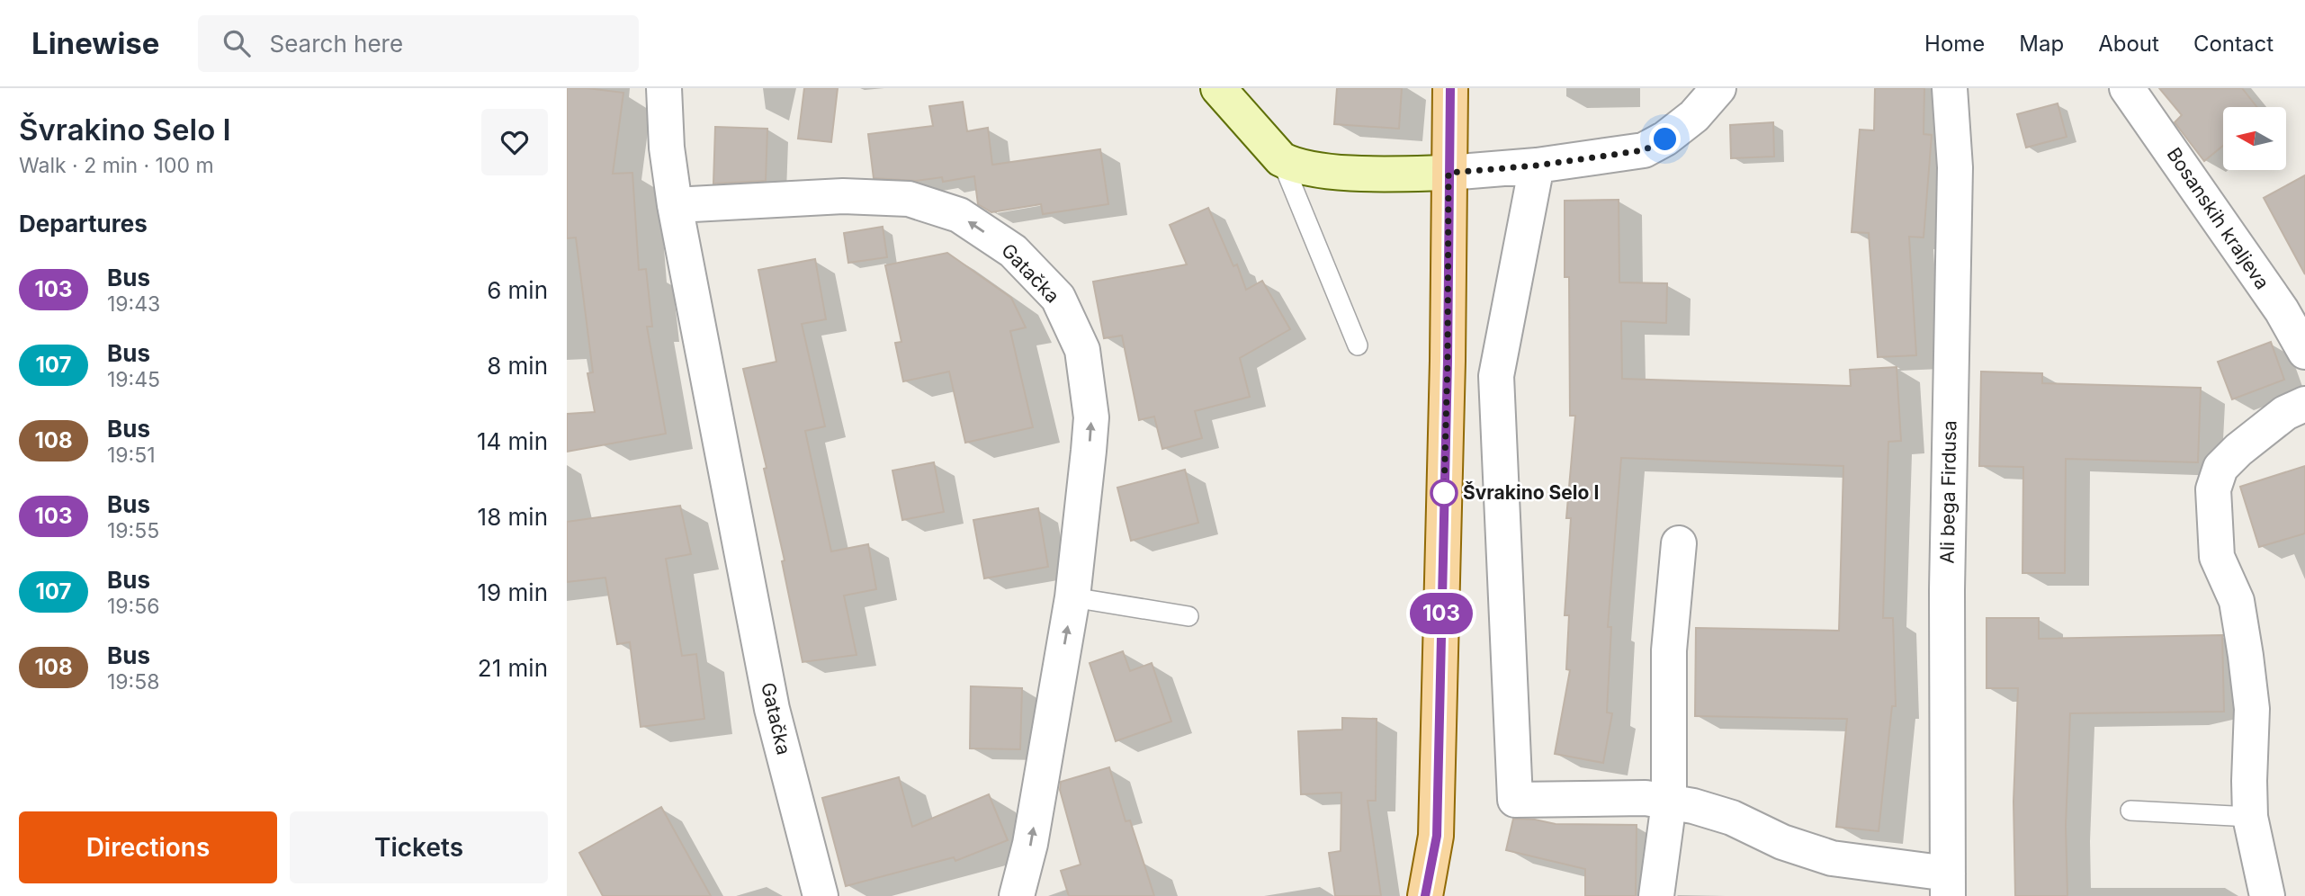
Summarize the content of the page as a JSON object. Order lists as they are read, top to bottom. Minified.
{"streets":{"street":["Bosanskih kraljeva","Gatačka","Ali bega Firdusa"]},"places":["Švrakino Selo I"],"lines":["bus line 103"],"north":"left","page":{"header":"Linewise","search":"Search here","nav":["Home","Map","About","Contact"],"heading":[["Švrakino Selo I","Walk · 2 min · 100 m"],"Departures"],"on_map":"103","list":[{"mark":"103","name":"Bus","note":"19:43","value":"6 min"},{"mark":"107","name":"Bus","note":"19:45","value":"8 min"},{"mark":"108","name":"Bus","note":"19:51","value":"14 min"},{"mark":"103","name":"Bus","note":"19:55","value":"18 min"},{"mark":"107","name":"Bus","note":"19:56","value":"19 min"},{"mark":"108","name":"Bus","note":"19:58","value":"21 min"}],"buttons":["Directions","Tickets"]}}
